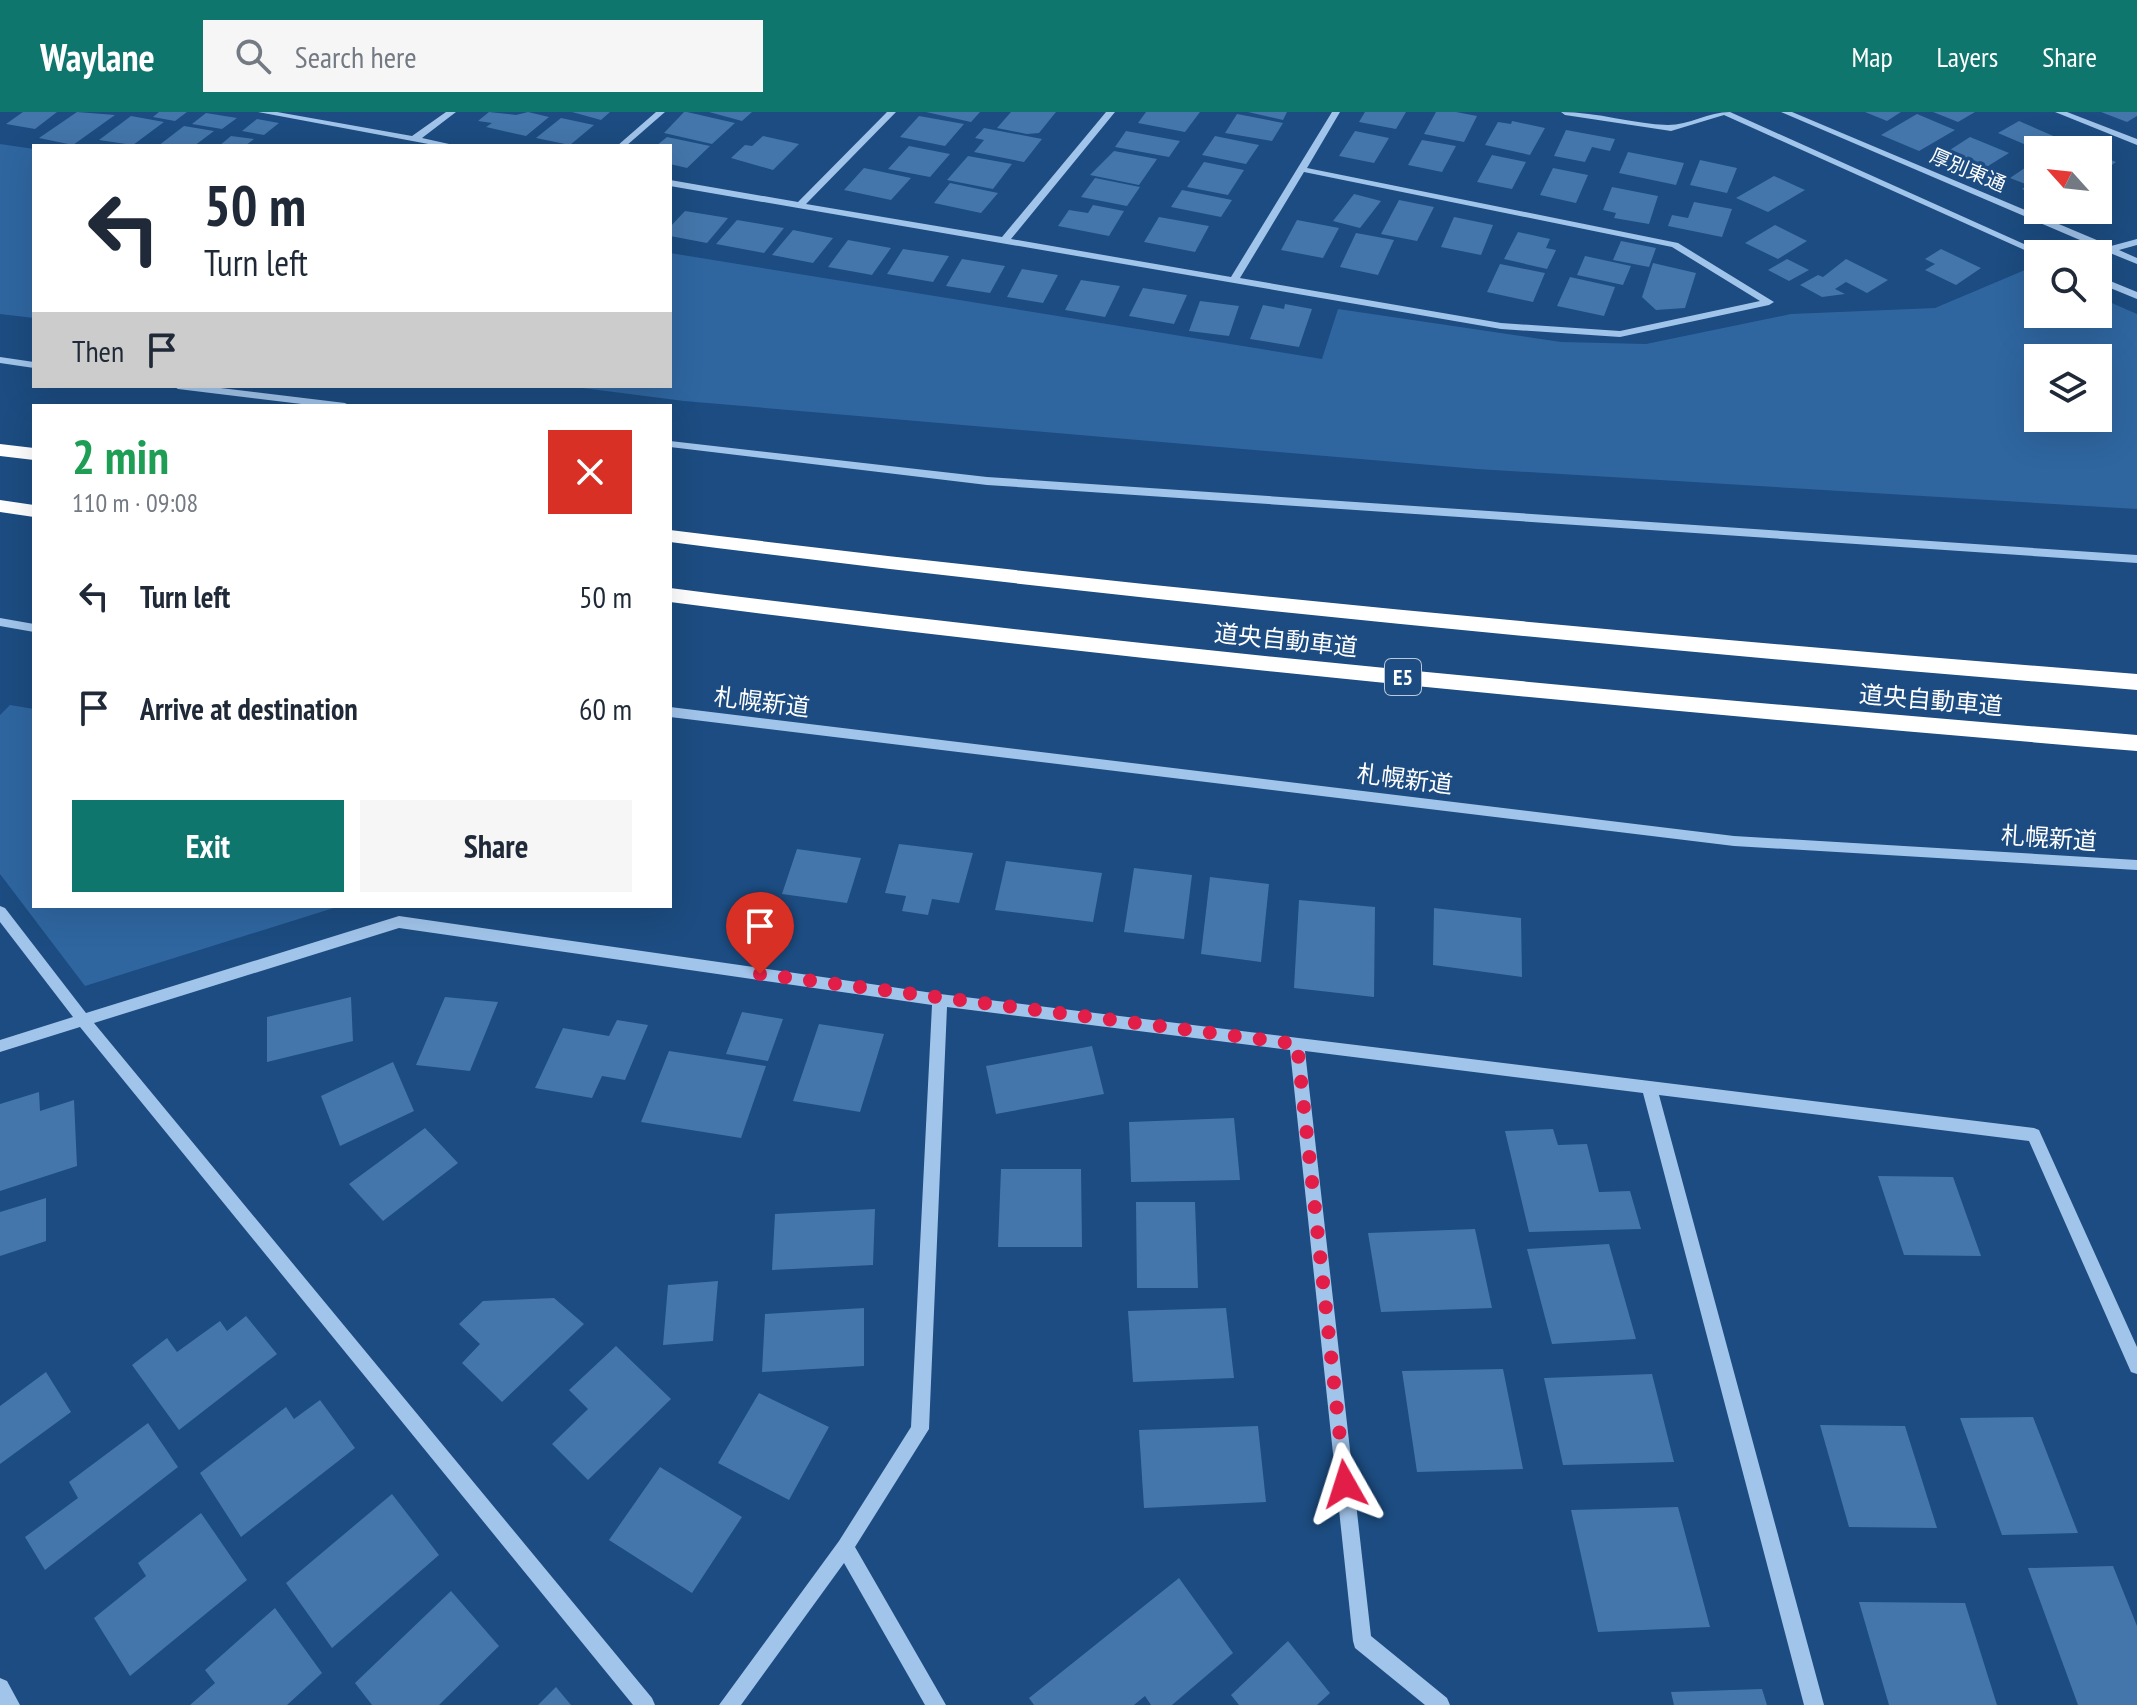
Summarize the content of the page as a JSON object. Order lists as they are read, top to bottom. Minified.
{"streets":{"highway":["道央自動車道","E5"],"street":["厚別東通","札幌新道"]},"north":"top left","page":{"header":"Waylane","search":"Search here","nav":["Map","Layers","Share"],"turn":["50 m","Turn left"],"then":"Then","heading":["2 min","110 m · 09:08"],"list":[{"name":"Turn left","value":"50 m"},{"name":"Arrive at destination","value":"60 m"}],"buttons":["Exit","Share"]}}
